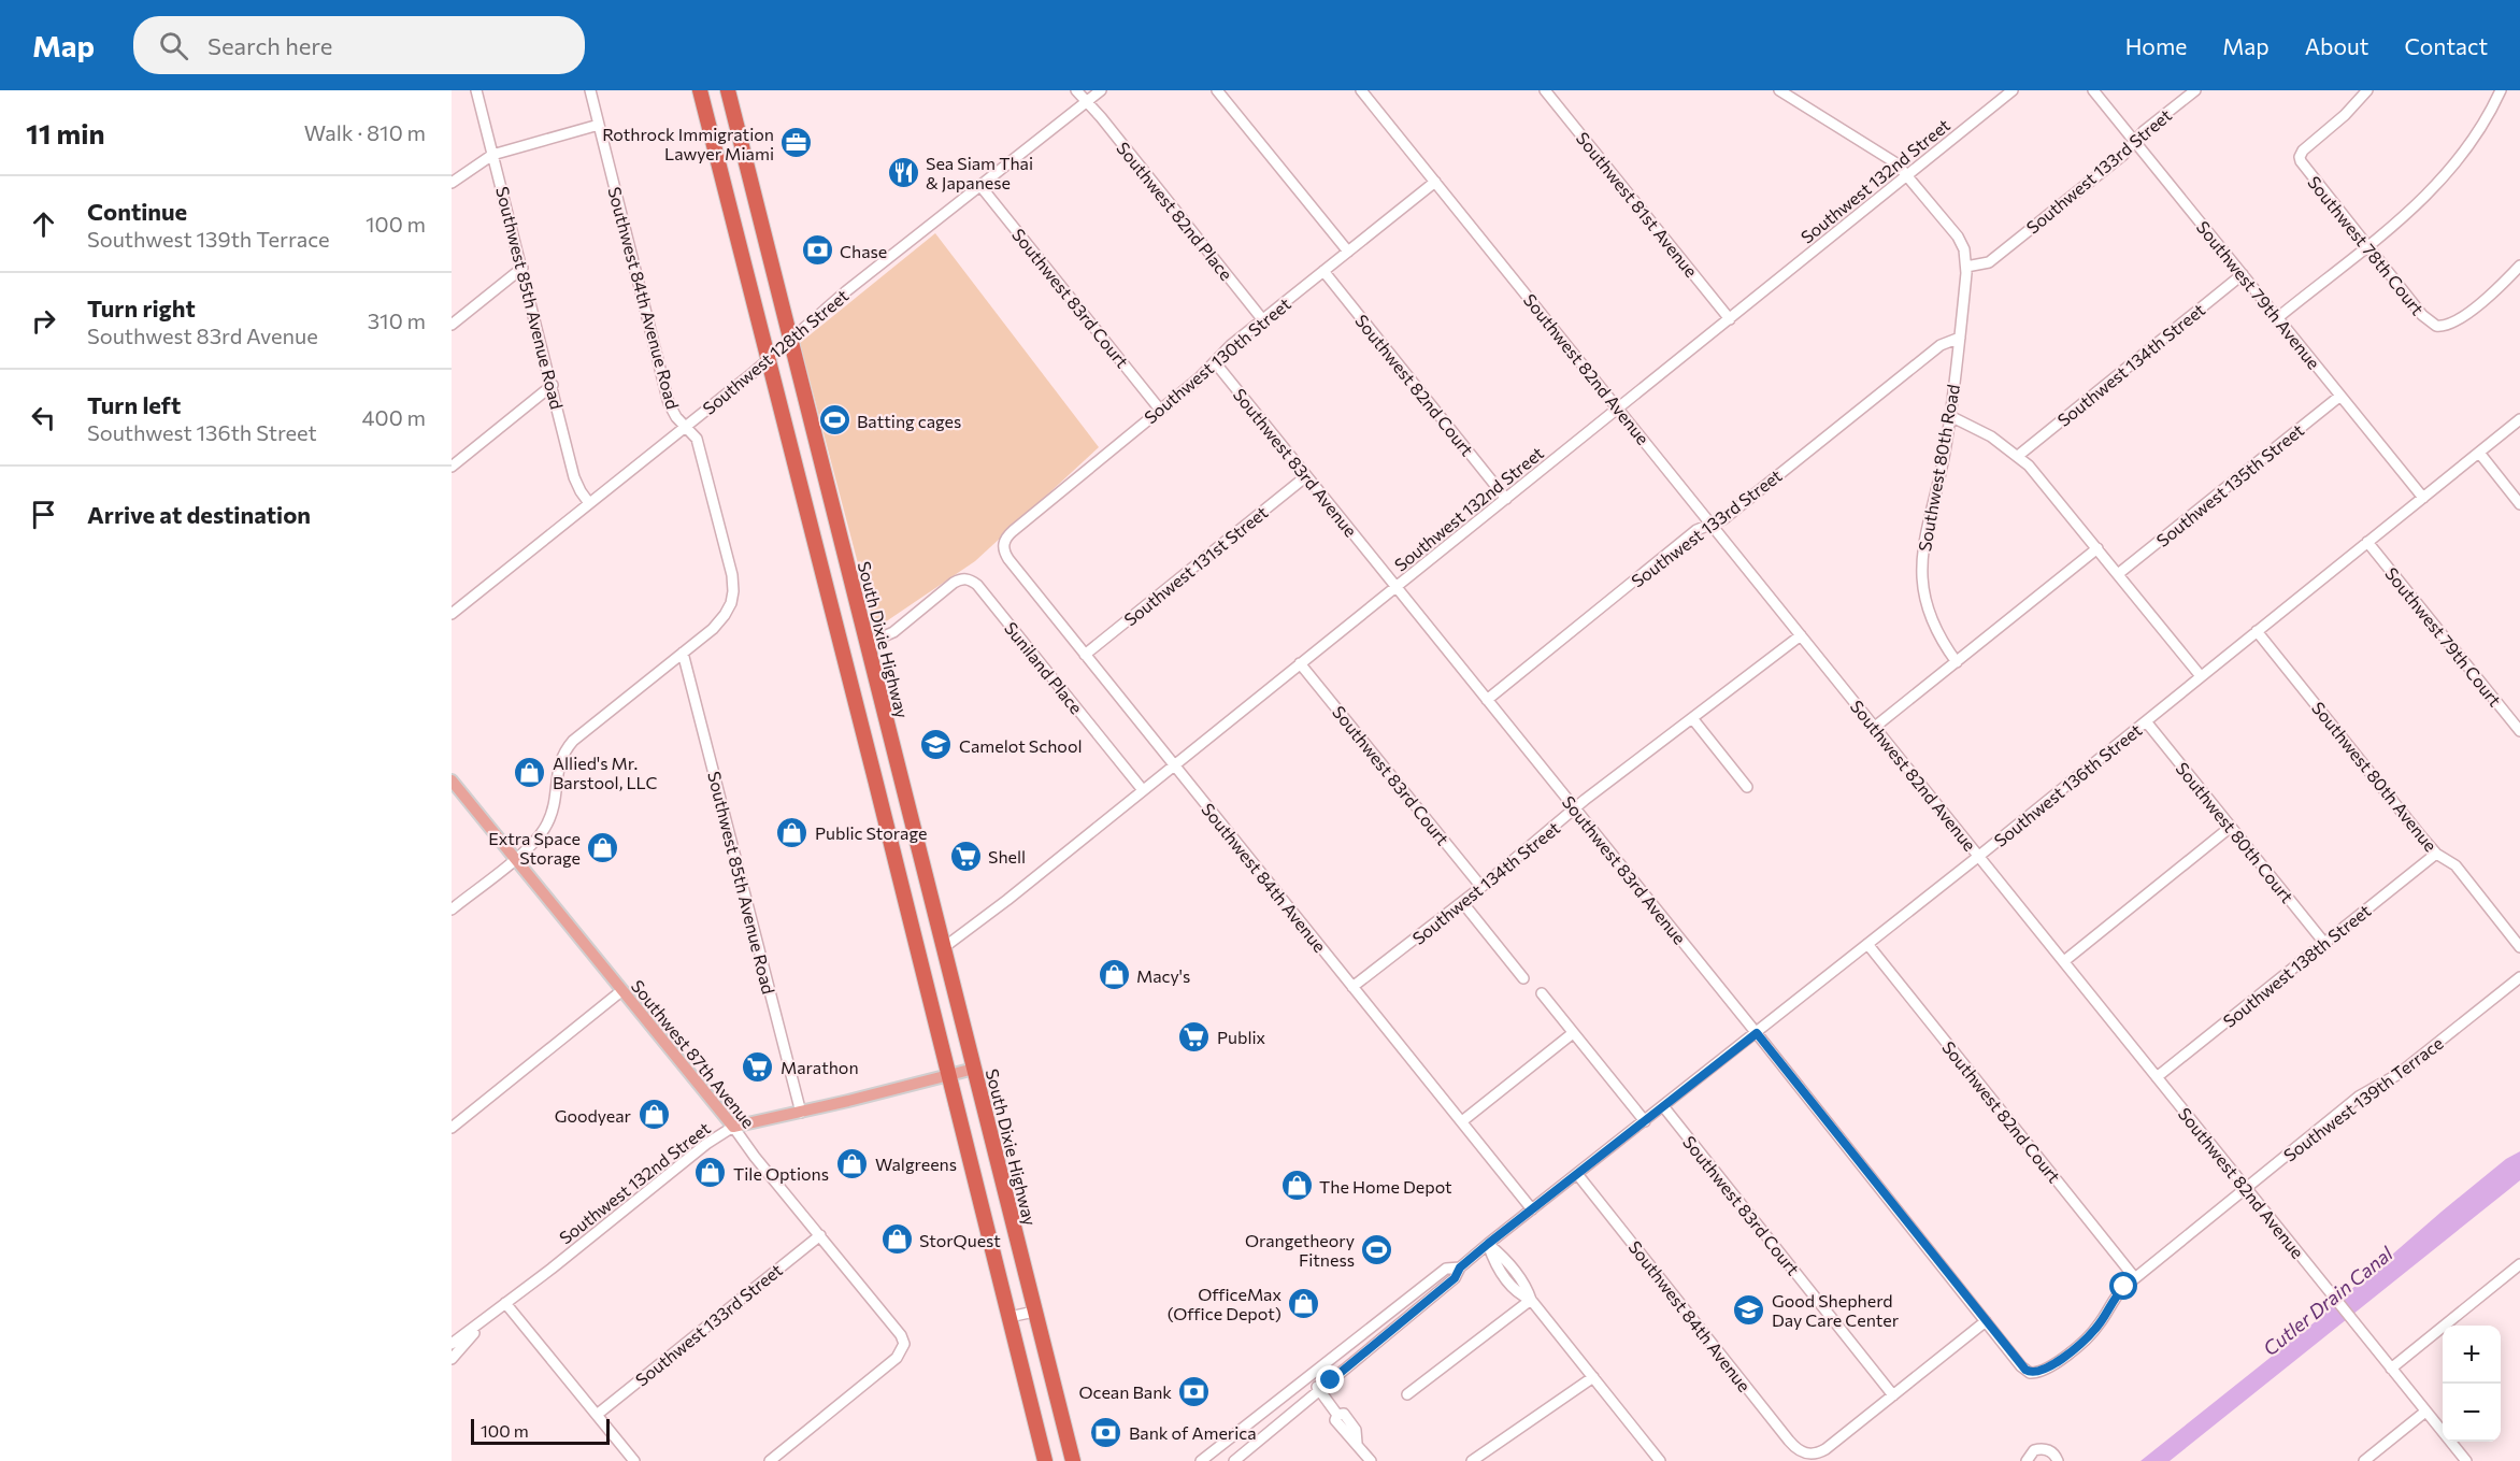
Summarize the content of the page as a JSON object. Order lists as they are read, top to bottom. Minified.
{"streets":{"highway":["South Dixie Highway"],"main road":["Southwest 132nd Street","Southwest 87th Avenue"],"street":["Southwest 133rd Street","Southwest 81st Avenue","Southwest 82nd Place","Southwest 78th Court","Southwest 79th Avenue","Southwest 85th Avenue Road","Southwest 84th Avenue Road","Southwest 83rd Court","Southwest 128th Street","Southwest 130th Street","Southwest 134th Street","Southwest 82nd Avenue","Southwest 82nd Court","Southwest 83rd Avenue","Southwest 80th Road","Southwest 135th Street","Southwest 131st Street","Southwest 79th Court","Suniland Place","Southwest 80th Avenue","Southwest 136th Street","Southwest 80th Court","Southwest 84th Avenue","Southwest 138th Street","Southwest 139th Terrace"]},"crossings":[["Southwest 133rd Street","Southwest 79th Avenue"],["Southwest 133rd Street","Southwest 82nd Avenue"],["Southwest 133rd Street","Southwest 83rd Avenue"],["Southwest 133rd Street","Southwest 80th Road"],["Southwest 133rd Street","Southwest 87th Avenue"],["Southwest 132nd Street","Southwest 81st Avenue"],["Southwest 132nd Street","Southwest 85th Avenue Road"],["Southwest 132nd Street","Southwest 83rd Court"],["Southwest 132nd Street","Southwest 82nd Avenue"],["Southwest 132nd Street","Southwest 82nd Court"],["Southwest 132nd Street","Southwest 83rd Avenue"],["Southwest 132nd Street","South Dixie Highway"],["Southwest 132nd Street","Suniland Place"],["Southwest 132nd Street","Southwest 84th Avenue"],["Southwest 132nd Street","Southwest 87th Avenue"],["Southwest 82nd Place","Southwest 128th Street"],["Southwest 82nd Place","Southwest 130th Street"],["Southwest 79th Avenue","Southwest 134th Street"],["Southwest 79th Avenue","Southwest 135th Street"],["Southwest 79th Avenue","Southwest 136th Street"],["Southwest 85th Avenue Road","Southwest 84th Avenue Road"],["Southwest 85th Avenue Road","Southwest 128th Street"],["Southwest 84th Avenue Road","Southwest 128th Street"],["Southwest 83rd Court","Southwest 128th Street"],["Southwest 83rd Court","Southwest 130th Street"],["Southwest 83rd Court","Southwest 134th Street"],["Southwest 83rd Court","Southwest 136th Street"],["Southwest 83rd Court","Southwest 84th Avenue"],["Southwest 128th Street","South Dixie Highway"],["Southwest 130th Street","Southwest 82nd Avenue"],["Southwest 130th Street","Southwest 82nd Court"],["Southwest 130th Street","Southwest 83rd Avenue"],["Southwest 130th Street","Southwest 84th Avenue"],["Southwest 134th Street","Southwest 82nd Avenue"],["Southwest 134th Street","Southwest 83rd Avenue"],["Southwest 134th Street","Southwest 84th Avenue"],["Southwest 82nd Avenue","Southwest 136th Street"],["Southwest 82nd Avenue","Southwest 138th Street"],["Southwest 82nd Avenue","Southwest 139th Terrace"],["Southwest 82nd Court","Southwest 136th Street"],["Southwest 82nd Court","Southwest 139th Terrace"],["Southwest 83rd Avenue","Southwest 131st Street"],["Southwest 83rd Avenue","Southwest 136th Street"],["Southwest 83rd Avenue","Southwest 139th Terrace"],["Southwest 131st Street","Southwest 84th Avenue"],["Southwest 79th Court","Southwest 136th Street"],["South Dixie Highway","Suniland Place"],["Southwest 80th Avenue","Southwest 136th Street"],["Southwest 80th Avenue","Southwest 138th Street"],["Southwest 136th Street","Southwest 80th Court"],["Southwest 136th Street","Southwest 84th Avenue"],["Southwest 80th Court","Southwest 138th Street"]],"water":["Cutler Drain Canal"],"places":{"office":["Rothrock Immigration Lawyer Miami"],"restaurant":["Sea Siam Thai & Japanese"],"bank":["Chase","Ocean Bank","Bank of America"],"sports":["Batting cages","Orangetheory Fitness"],"school or university":["Camelot School","Good Shepherd Day Care Center"],"shop":["Allied's Mr. Barstool, LLC","Public Storage","Extra Space Storage","Macy's","Goodyear","Walgreens","Tile Options","The Home Depot","StorQuest","OfficeMax (Office Depot)"],"supermarket":["Shell","Publix","Marathon"]},"scale_bar":"100 m","page":{"header":"Map","search":"Search here","nav":["Home","Map","About","Contact"],"heading":["11 min","Walk · 810 m"],"list":[["Continue","Southwest 139th Terrace","100 m"],["Turn right","Southwest 83rd Avenue","310 m"],["Turn left","Southwest 136th Street","400 m"],"Arrive at destination"],"map_buttons":["+","−"],"scale":"100 m"}}
